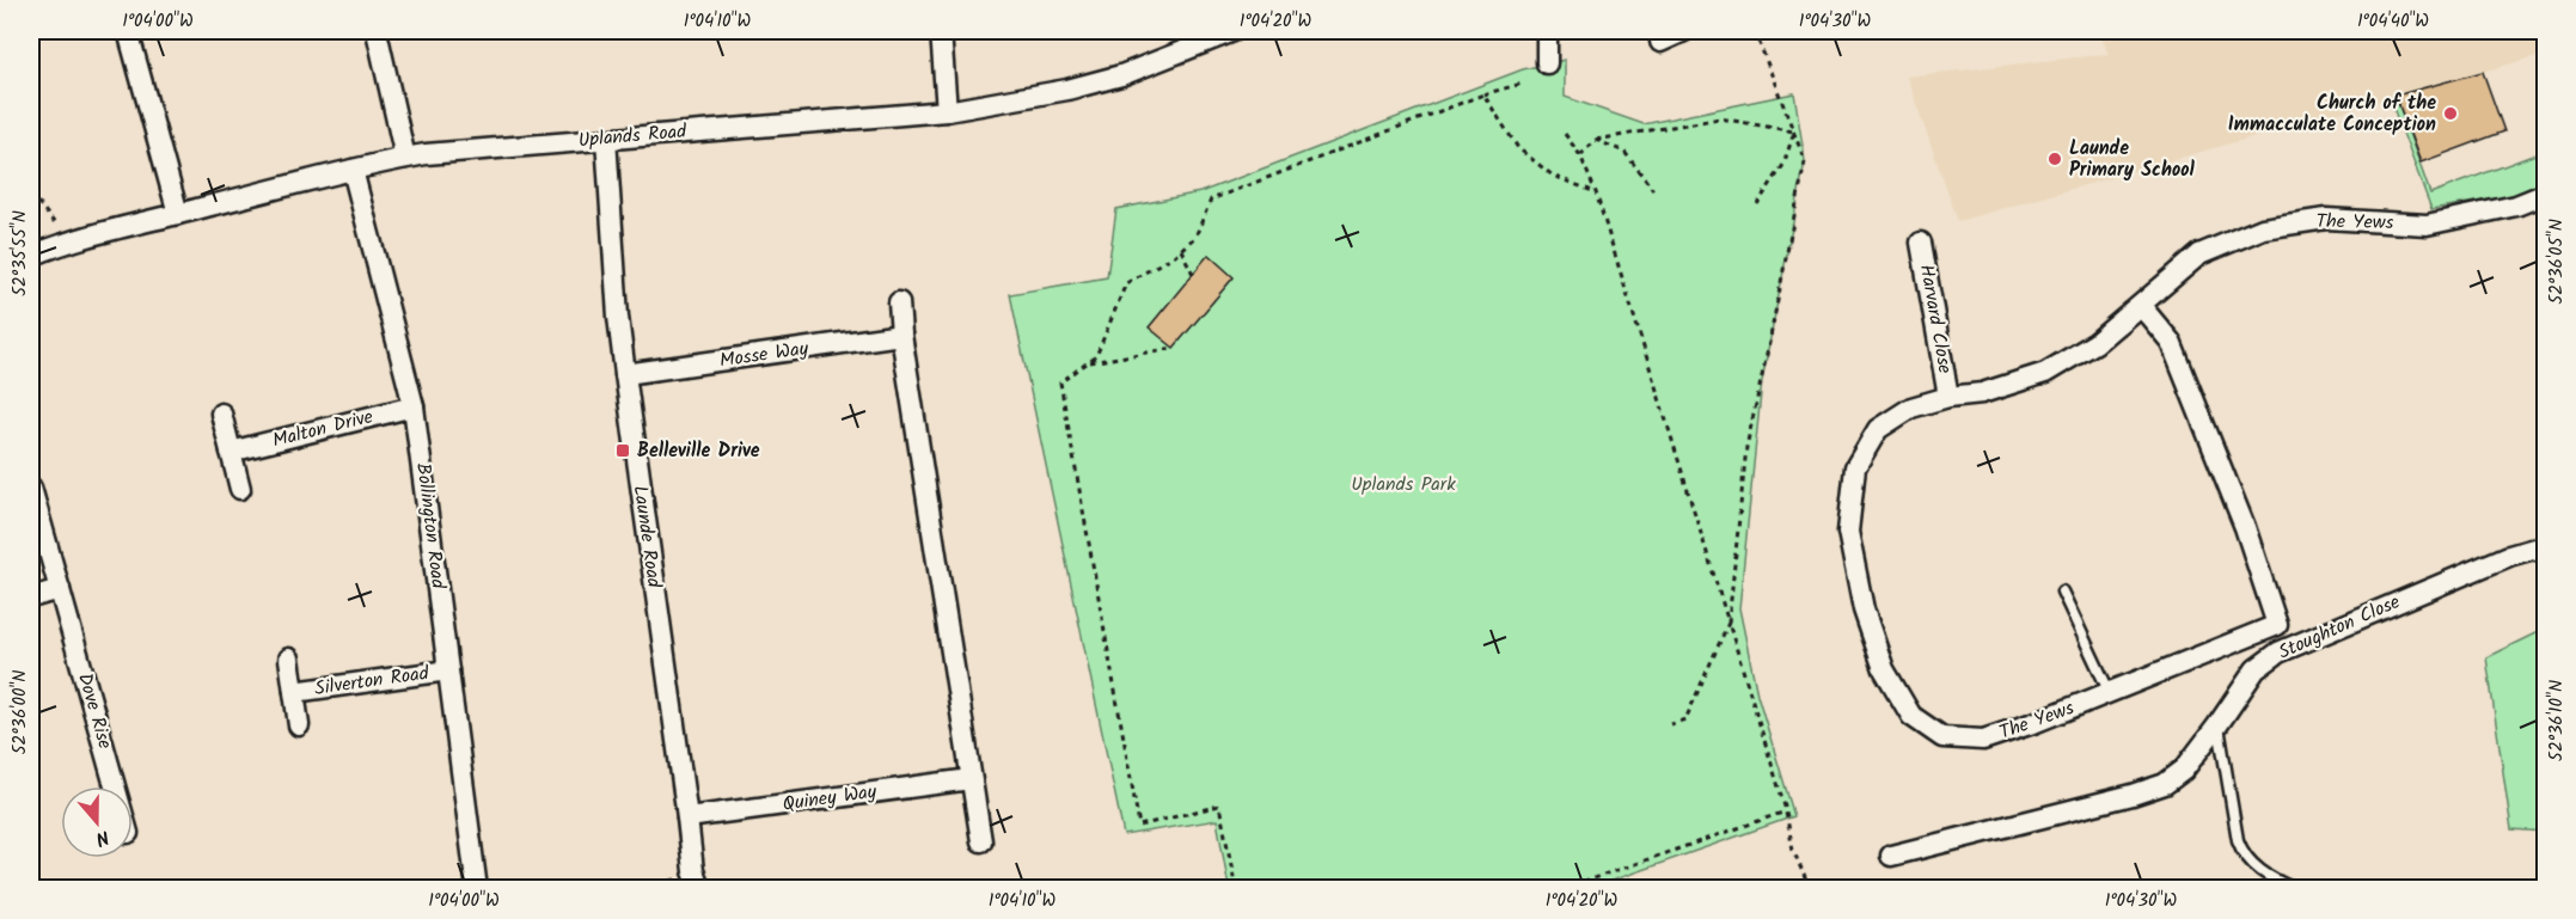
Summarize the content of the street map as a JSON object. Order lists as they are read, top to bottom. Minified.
{"streets":{"street":["Uplands Road","The Yews","Harvard Close","Mosse Way","Malton Drive","Bollington Road","Launde Road","Stoughton Close","Silverton Road","Dove Rise","Quiney Way"]},"crossings":[["Uplands Road","Bollington Road"],["Uplands Road","Launde Road"],["The Yews","Harvard Close"],["Mosse Way","Launde Road"],["Malton Drive","Bollington Road"],["Bollington Road","Silverton Road"],["Launde Road","Quiney Way"]],"parks":["Uplands Park"],"places":{"other":["Church of the Immacculate Conception","Launde Primary School"],"transit":["Belleville Drive"]},"north":"bottom","coordinates":["1°04'00\"W","1°04'10\"W","1°04'20\"W","1°04'30\"W","1°04'40\"W","52°35'55\"N","52°36'05\"N","52°36'00\"N","52°36'10\"N"]}
